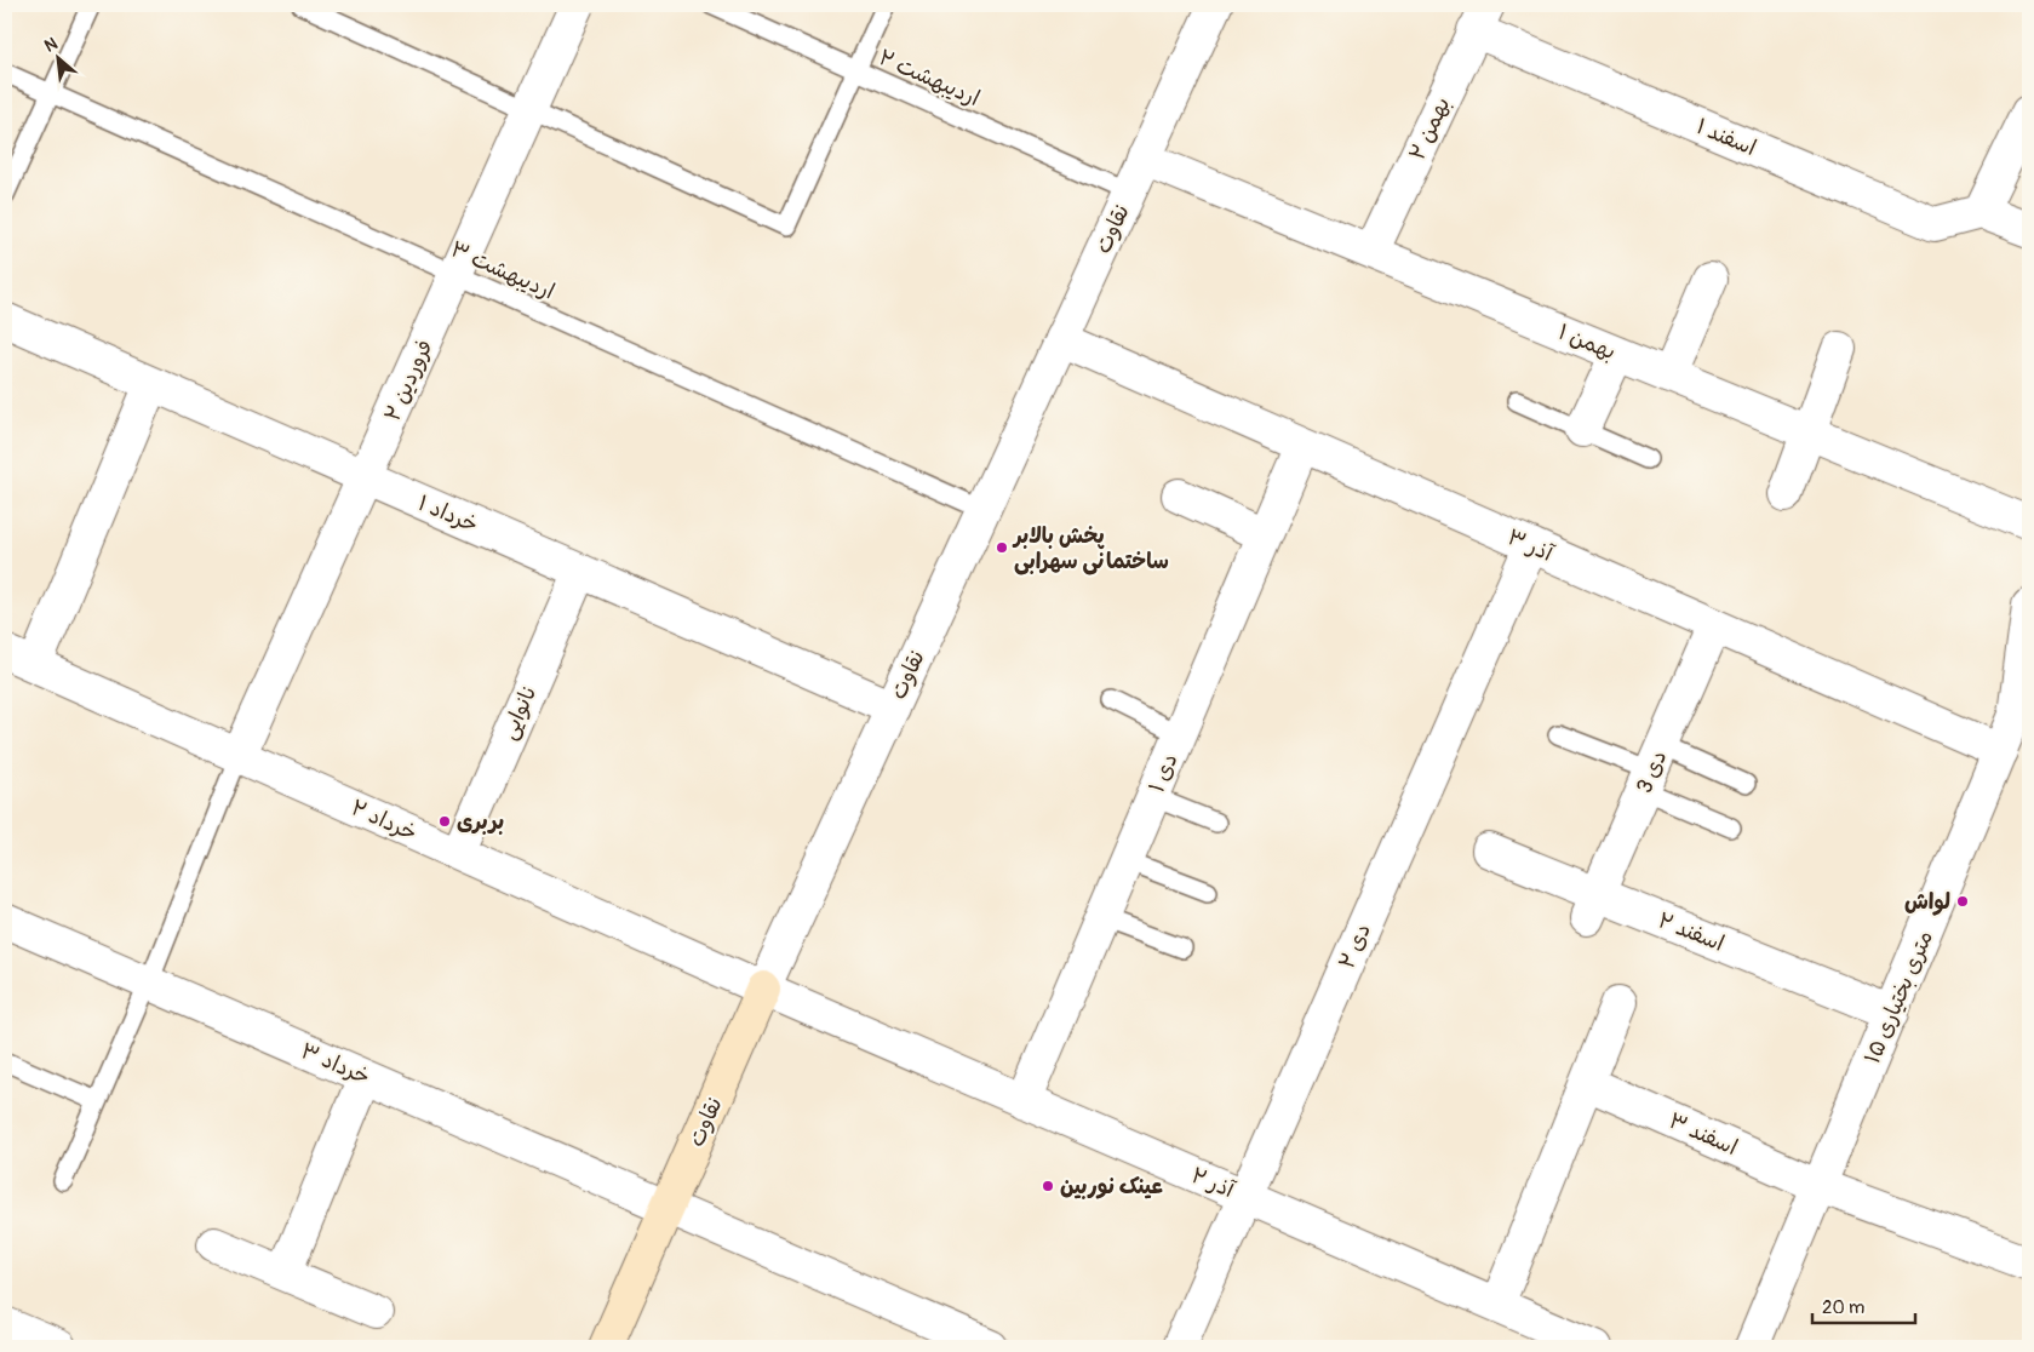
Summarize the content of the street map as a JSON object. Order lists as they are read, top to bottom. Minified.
{"streets":{"main road":["نقاوت"],"street":["بهمن ۲","اسفند ۱","بهمن ۱","فروردین ۲","خرداد ۱","آذر ۳","نانوایی","دی 3","دی ۱","خرداد ۲","اسفند ۲","دی ۲","۱۵ متری بختیاری","خرداد ۳","اسفند ۳","آذر ۲"],"lane":["اردیبهشت ۲","اردیبهشت ۳"]},"crossings":[["اردیبهشت ۲","نقاوت"],["بهمن ۲","اسفند ۱"],["بهمن ۲","بهمن ۱"],["نقاوت","اردیبهشت ۳"],["نقاوت","بهمن ۱"],["نقاوت","خرداد ۱"],["نقاوت","آذر ۳"],["نقاوت","خرداد ۲"],["نقاوت","خرداد ۳"],["نقاوت","آذر ۲"],["اردیبهشت ۳","فروردین ۲"],["فروردین ۲","خرداد ۱"],["فروردین ۲","خرداد ۲"],["خرداد ۱","نانوایی"],["آذر ۳","دی 3"],["آذر ۳","دی ۱"],["آذر ۳","دی ۲"],["آذر ۳","۱۵ متری بختیاری"],["نانوایی","خرداد ۲"],["دی 3","اسفند ۲"],["دی ۱","آذر ۲"],["خرداد ۲","آذر ۲"],["اسفند ۲","۱۵ متری بختیاری"],["دی ۲","آذر ۲"],["۱۵ متری بختیاری","اسفند ۳"]],"places":["پخش بالابر ساختمانی سهرابی","بربری","لواش","عینک نوربین"],"scale_bar":"20 m","north":"top left"}
